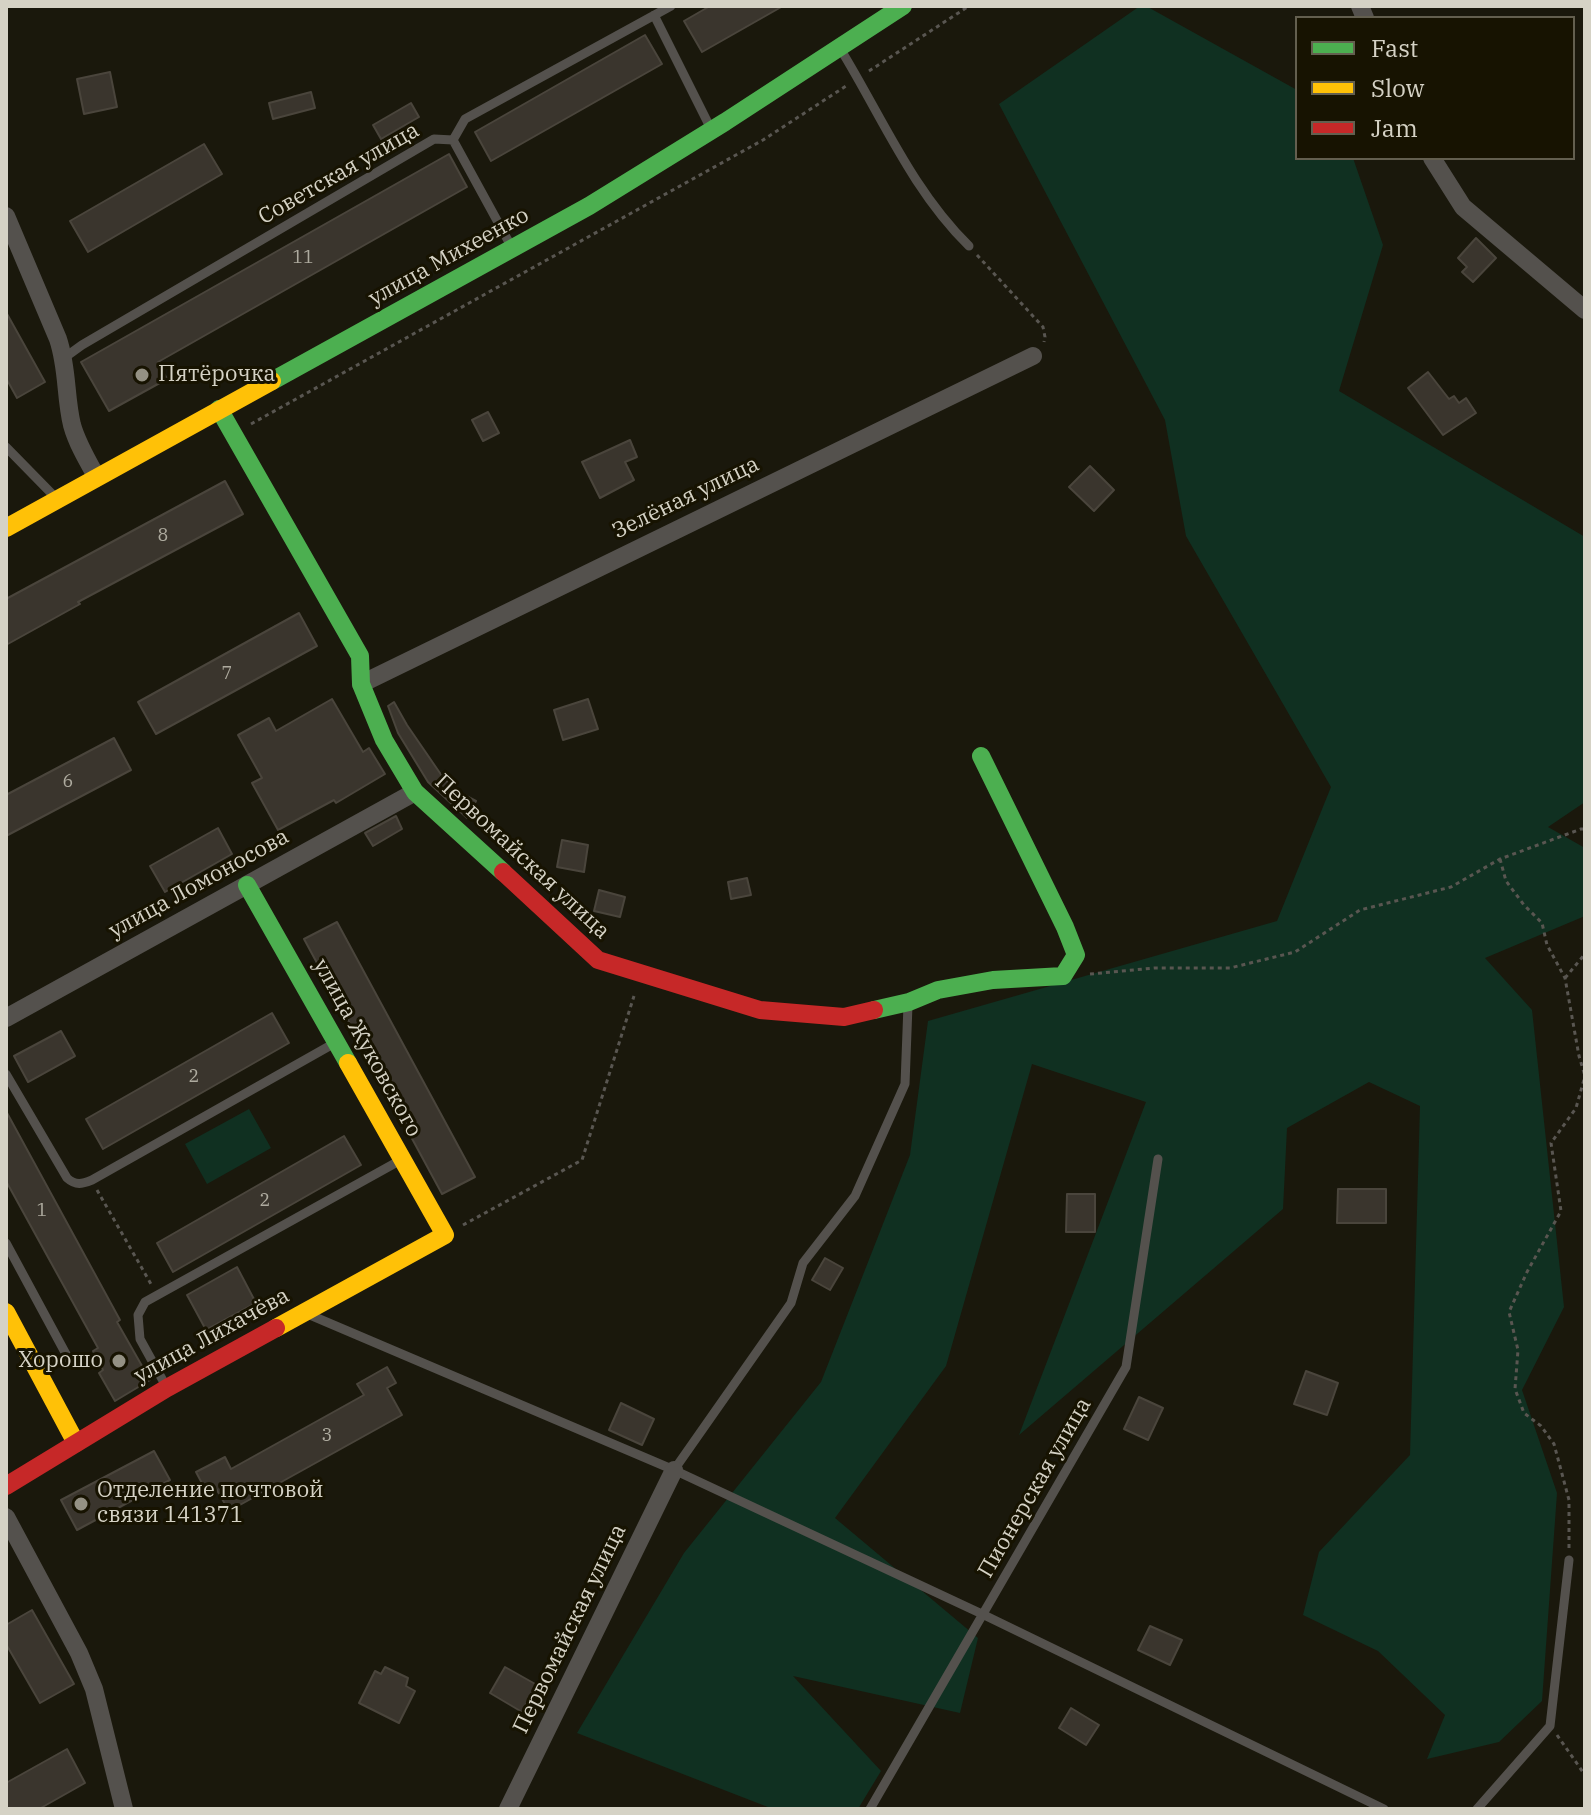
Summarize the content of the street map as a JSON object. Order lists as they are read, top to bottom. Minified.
{"streets":{"street":["улица Михеенко","Зелёная улица","Первомайская улица","улица Ломоносова","улица Жуковского","улица Лихачёва"],"lane":["Советская улица","Пионерская улица"]},"crossings":[["улица Михеенко","Первомайская улица"],["Зелёная улица","Первомайская улица"],["Первомайская улица","улица Ломоносова"],["улица Ломоносова","улица Жуковского"],["улица Жуковского","улица Лихачёва"]],"places":["Пятёрочка","Хорошо","Отделение почтовой связи 141371"],"house_numbers":["11","8","7","6","2","2","1","3"],"legend":["Fast","Slow","Jam"]}
